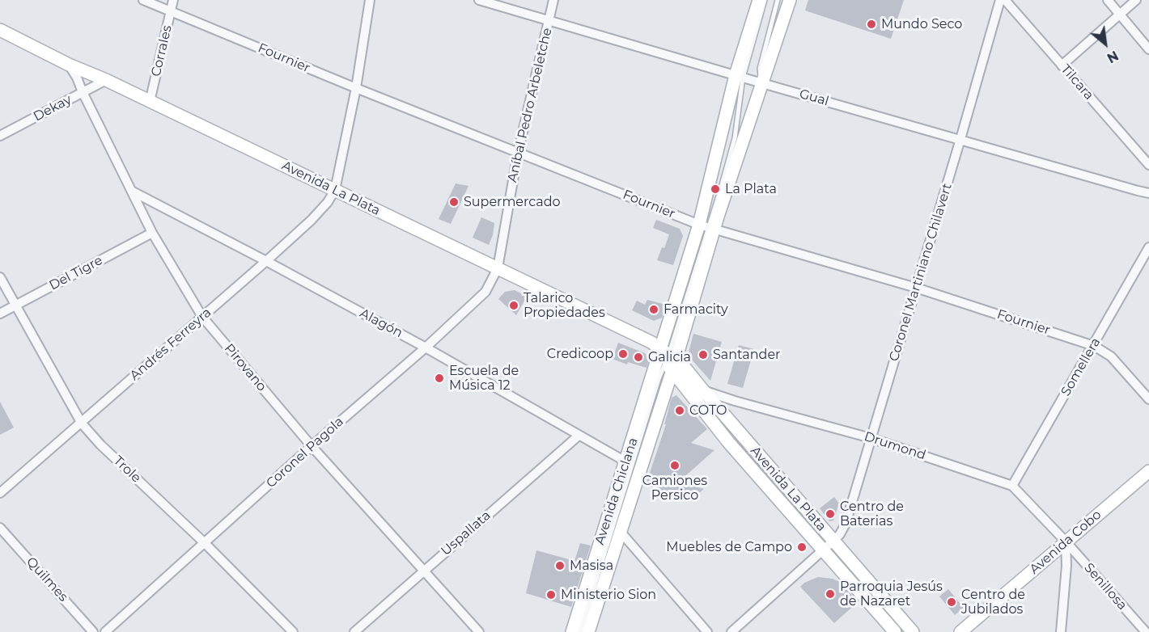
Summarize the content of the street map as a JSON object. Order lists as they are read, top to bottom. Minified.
{"streets":{"main road":["Avenida La Plata","Avenida Chiclana","Avenida Cobo"],"street":["Corrales","Fournier","Tilcara","Gual","Aníbal Pedro Arbeletche","Dekay","Coronel Martiniano Chilavert","Del Tigre","Alagón","Andrés Ferreyra","Somellera","Pirovano","Drumond","Coronel Pagola","Trole","Uspallata","Quilmes","Senillosa"]},"crossings":[["Corrales","Fournier"],["Corrales","Avenida La Plata"],["Fournier","Aníbal Pedro Arbeletche"],["Fournier","Coronel Martiniano Chilavert"],["Fournier","Somellera"],["Gual","Aníbal Pedro Arbeletche"],["Gual","Coronel Martiniano Chilavert"],["Aníbal Pedro Arbeletche","Avenida La Plata"],["Aníbal Pedro Arbeletche","Coronel Pagola"],["Dekay","Avenida La Plata"],["Dekay","Pirovano"],["Avenida La Plata","Coronel Martiniano Chilavert"],["Avenida La Plata","Andrés Ferreyra"],["Avenida La Plata","Pirovano"],["Avenida La Plata","Drumond"],["Avenida La Plata","Coronel Pagola"],["Avenida La Plata","Avenida Chiclana"],["Coronel Martiniano Chilavert","Drumond"],["Del Tigre","Pirovano"],["Del Tigre","Trole"],["Alagón","Andrés Ferreyra"],["Alagón","Pirovano"],["Alagón","Coronel Pagola"],["Alagón","Avenida Chiclana"],["Alagón","Uspallata"],["Andrés Ferreyra","Pirovano"],["Andrés Ferreyra","Trole"],["Somellera","Drumond"],["Pirovano","Coronel Pagola"],["Pirovano","Uspallata"],["Drumond","Avenida Cobo"],["Drumond","Senillosa"],["Coronel Pagola","Trole"],["Avenida Cobo","Senillosa"]],"places":["Mundo Seco","La Plata","Supermercado","Talarico Propiedades","Farmacity","Credicoop","Santander","Galicia","Escuela de Música 12","COTO","Camiones Persico","Centro de Baterias","Muebles de Campo","Masisa","Parroquia Jesús de Nazaret","Ministerio Sion","Centro de Jubilados"],"north":"bottom right"}
